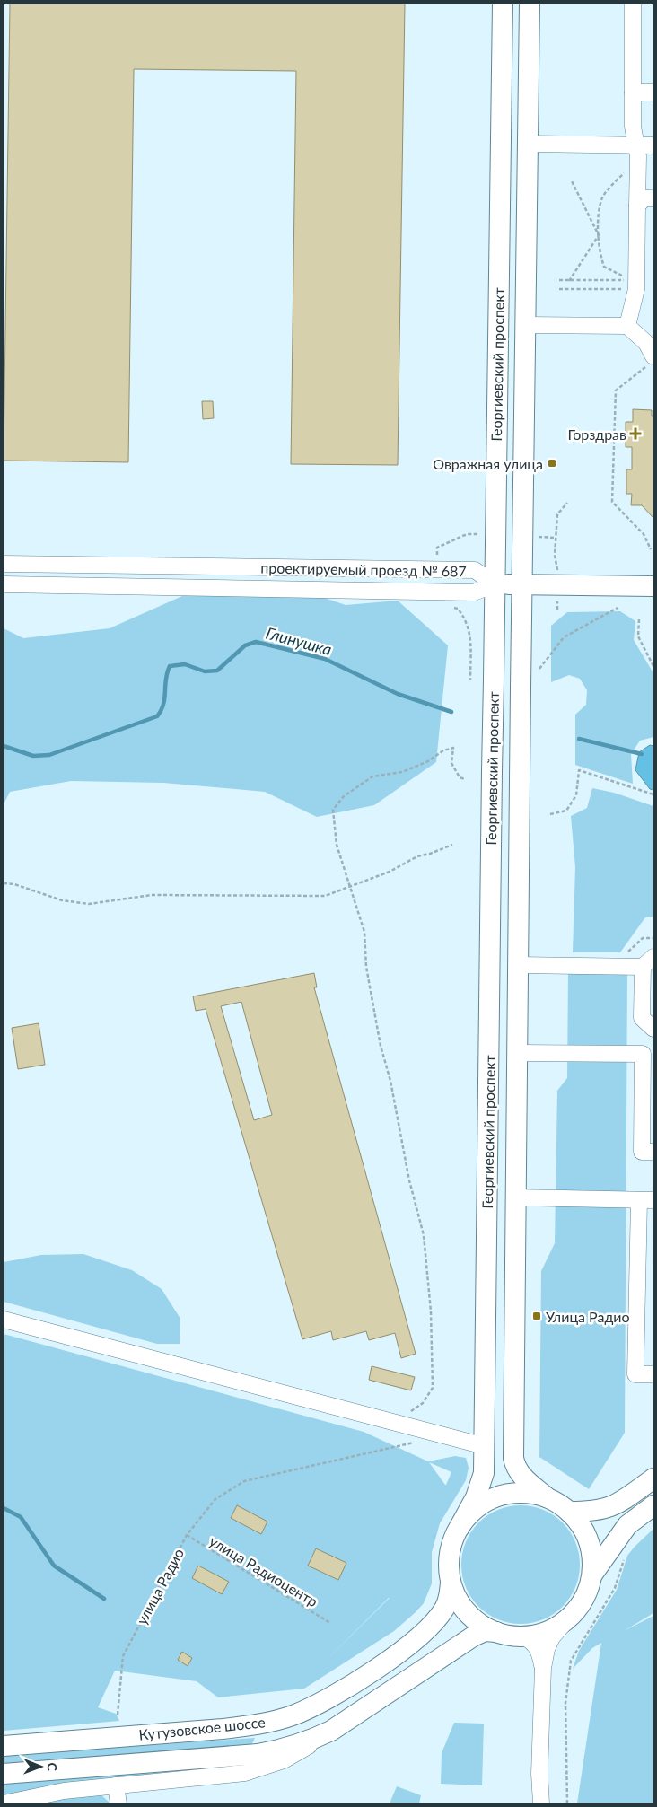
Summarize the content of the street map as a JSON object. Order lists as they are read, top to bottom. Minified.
{"streets":{"main road":["Георгиевский проспект","Кутузовское шоссе"],"street":["проектируемый проезд № 687"],"path":["улица Радиоцентр","улица Радио"]},"crossings":[["Георгиевский проспект","проектируемый проезд № 687"],["Георгиевский проспект","Кутузовское шоссе"],["улица Радиоцентр","улица Радио"]],"water":["Глинушка"],"places":{"health":["Горздрав"],"transit":["Овражная улица","Улица Радио"]},"north":"right"}
